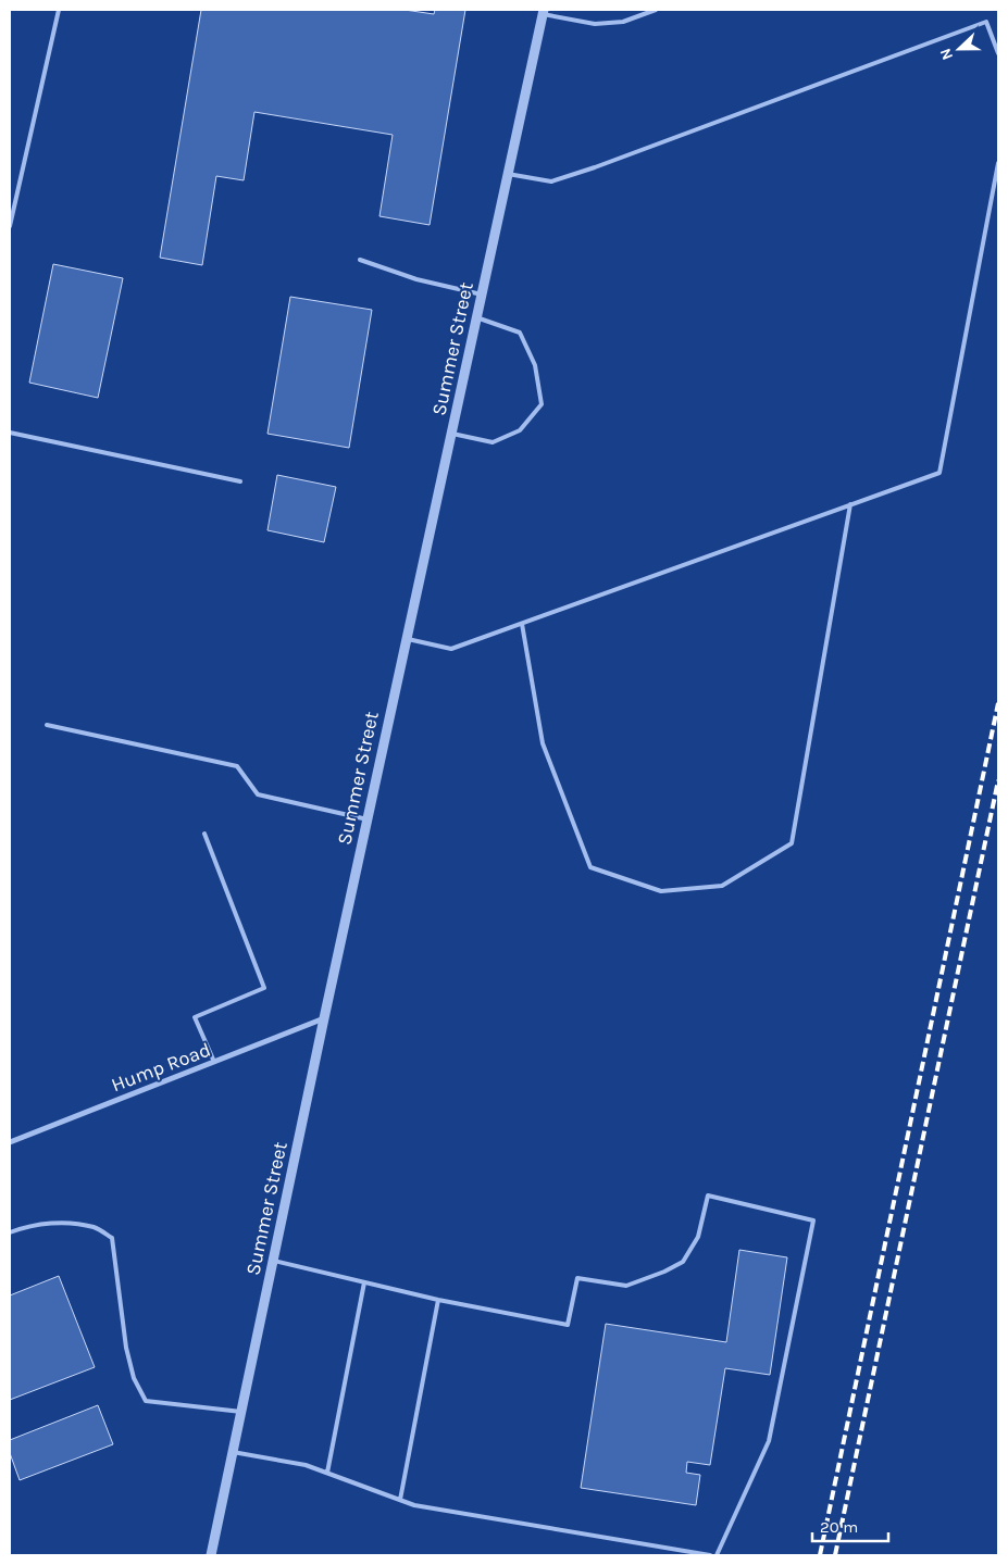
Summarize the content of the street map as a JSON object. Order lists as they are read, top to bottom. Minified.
{"streets":{"street":["Summer Street","Hump Road"]},"crossings":[["Summer Street","Hump Road"]],"scale_bar":"20 m","north":"left"}
